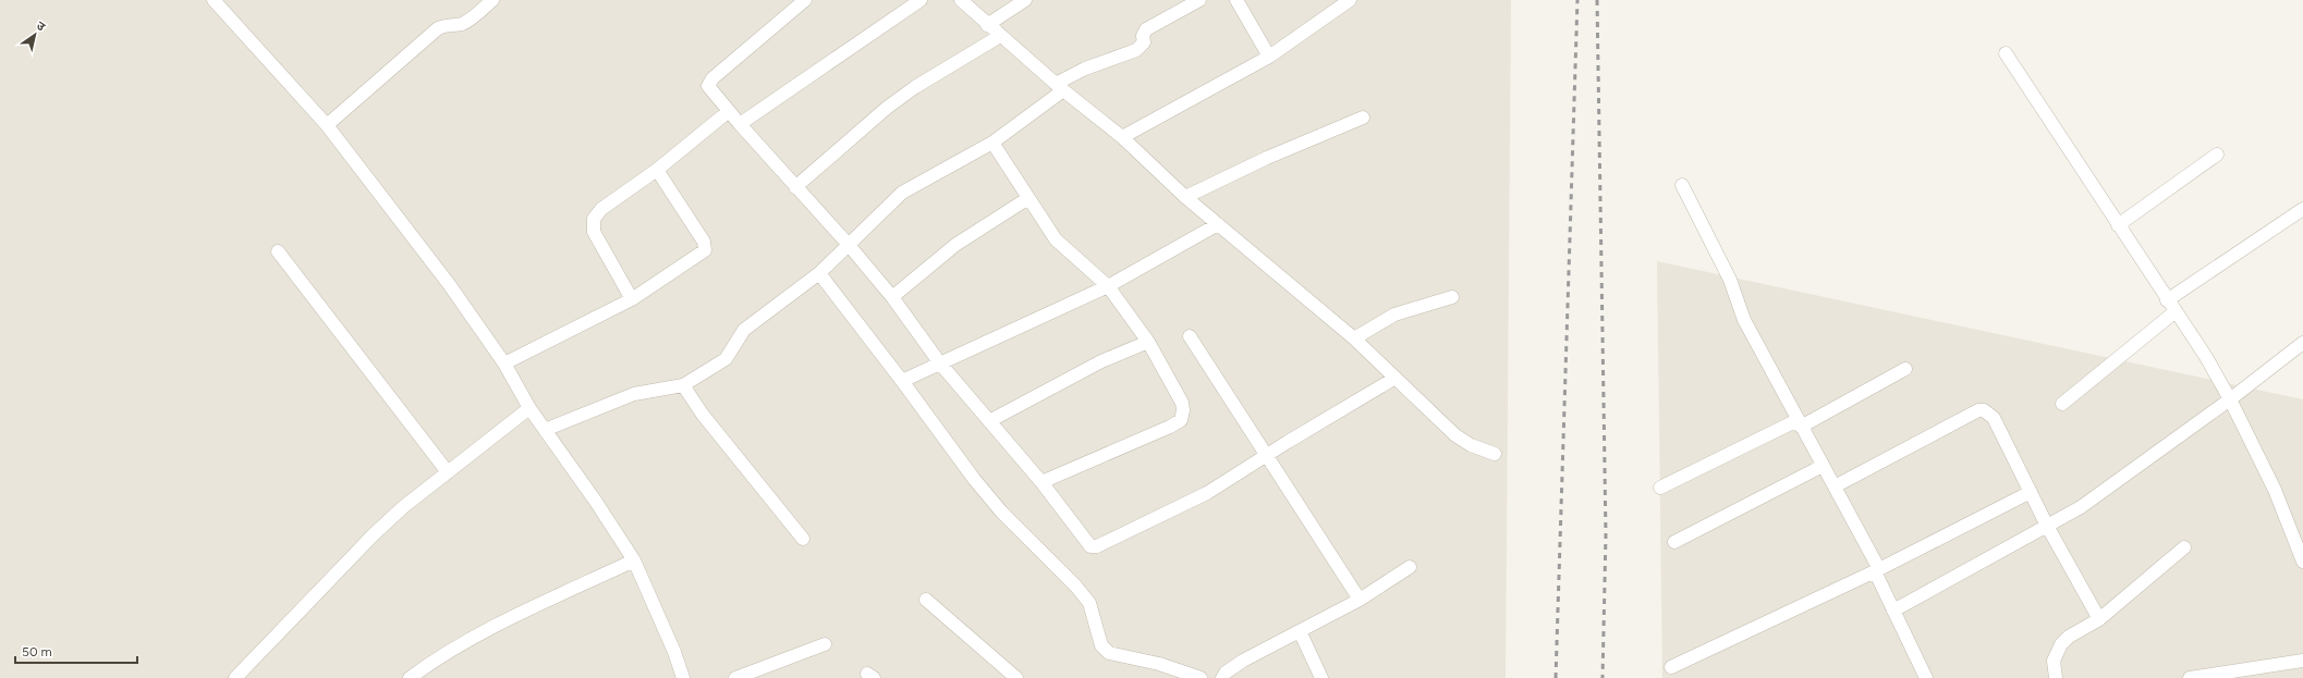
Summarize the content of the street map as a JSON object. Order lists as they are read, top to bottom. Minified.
{"scale_bar":"50 m","north":"top right"}
